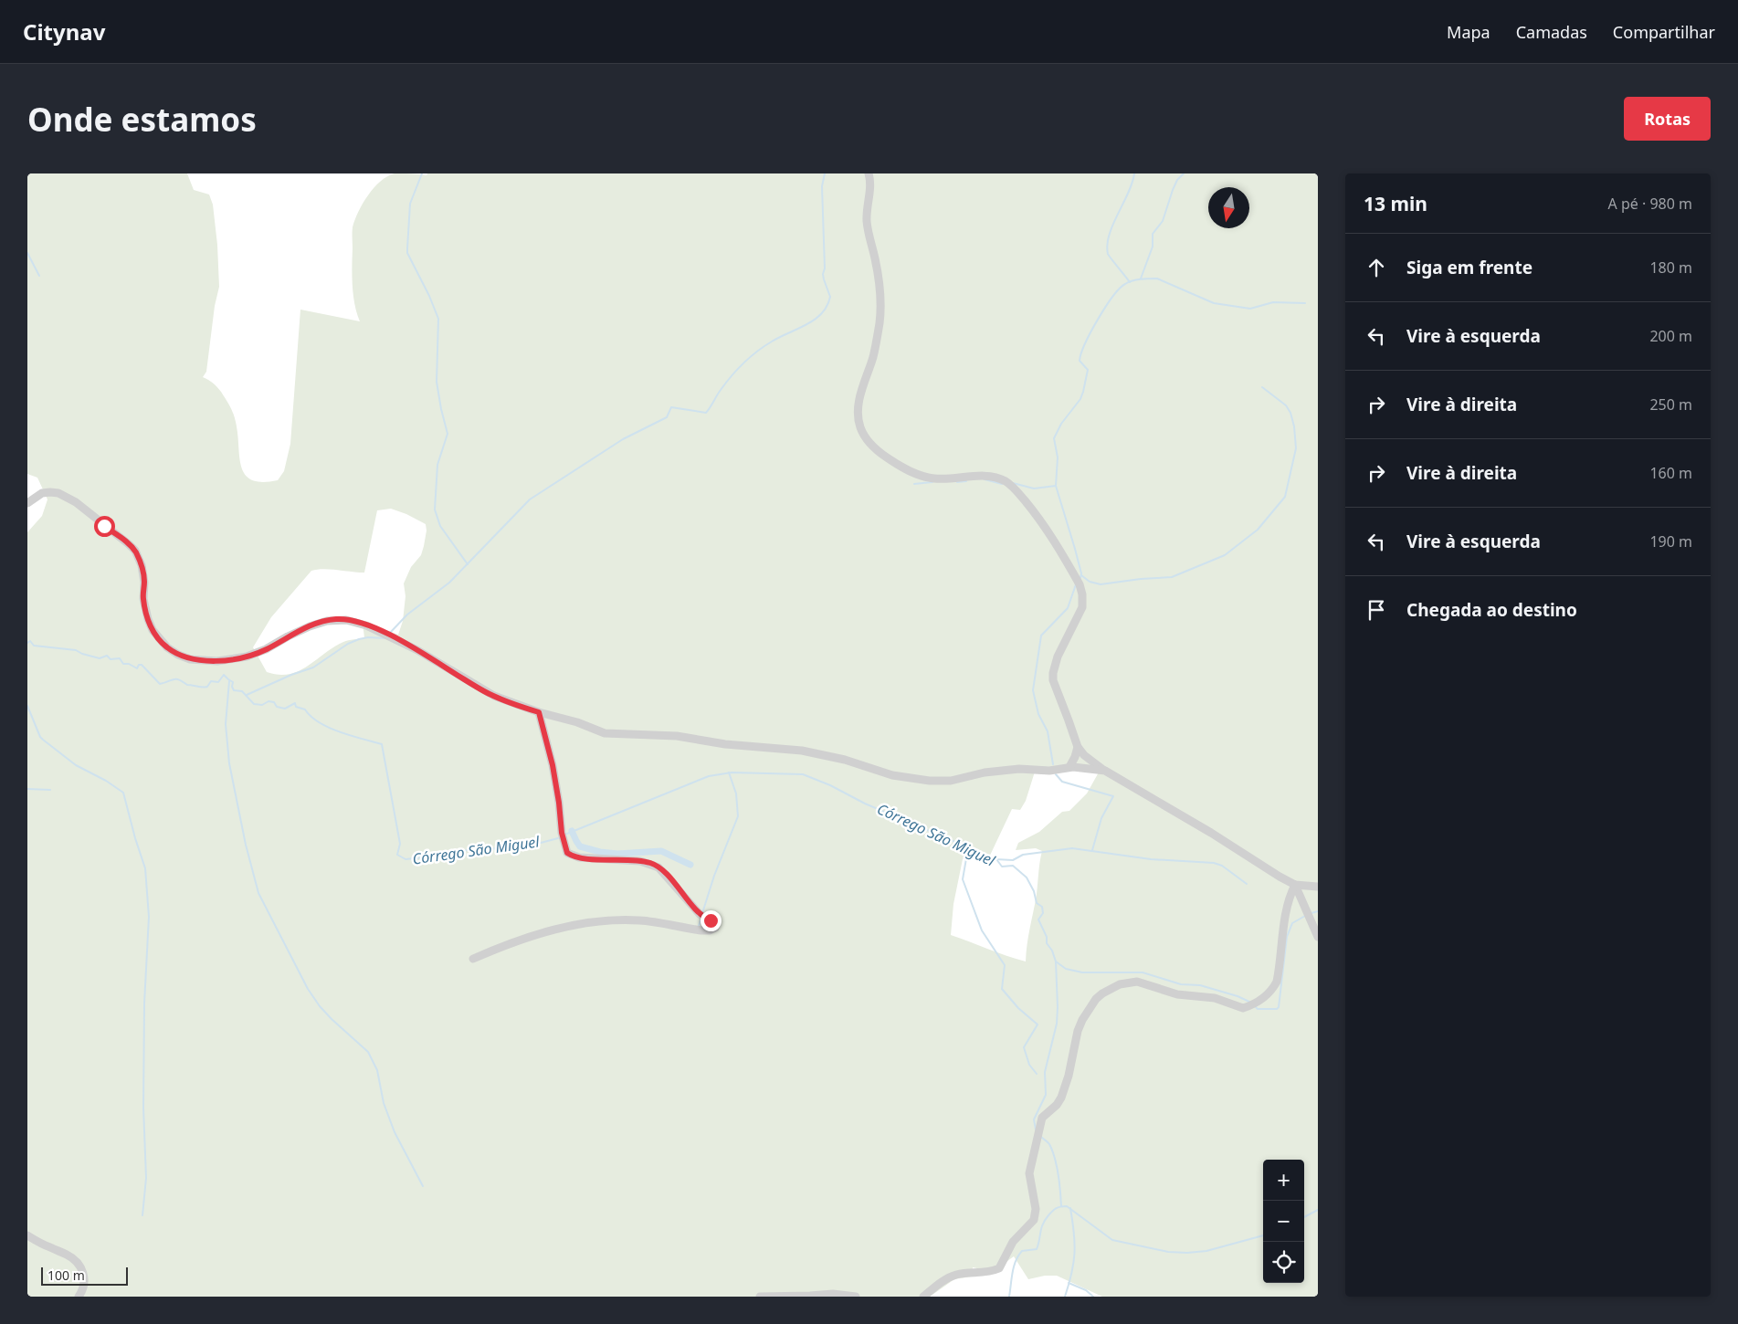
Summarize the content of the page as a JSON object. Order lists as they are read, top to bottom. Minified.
{"water":["Córrego São Miguel"],"scale_bar":"100 m","north":"bottom","page":{"header":"Citynav","nav":["Mapa","Camadas","Compartilhar"],"buttons":"Rotas","title":"Onde estamos","heading":["13 min","A pé · 980 m"],"list":[["Siga em frente","180 m"],["Vire à esquerda","200 m"],["Vire à direita","250 m"],["Vire à direita","160 m"],["Vire à esquerda","190 m"],"Chegada ao destino"],"map_buttons":["+","−"],"scale":"100 m"}}
